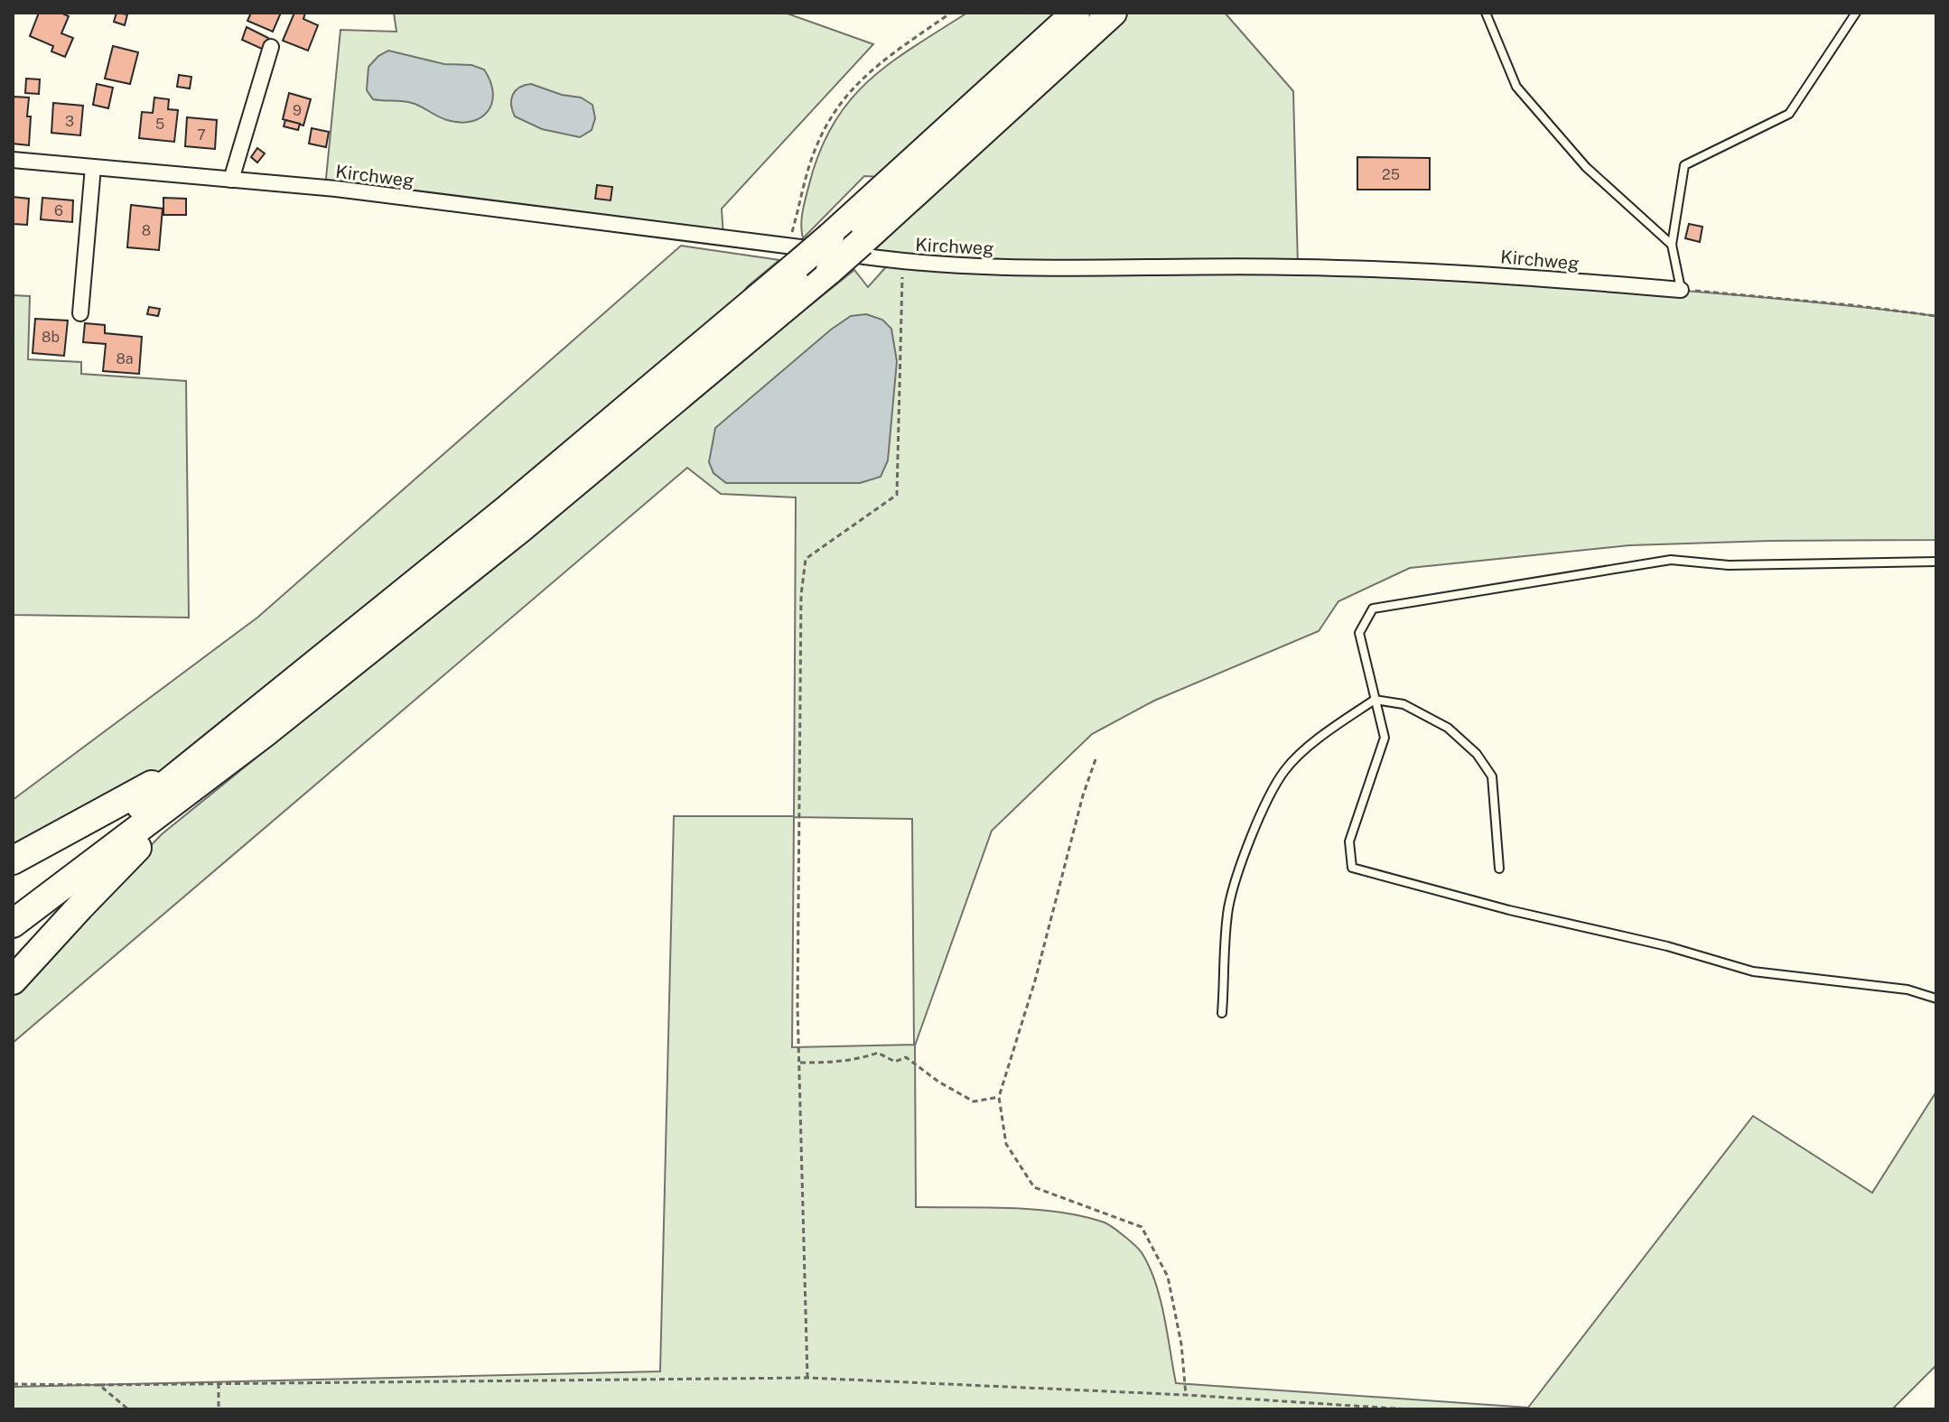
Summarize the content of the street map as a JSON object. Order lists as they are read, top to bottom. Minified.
{"streets":{"street":["Kirchweg"]},"house_numbers":["9","3","5","7","25","6","8","8b","8a"]}
